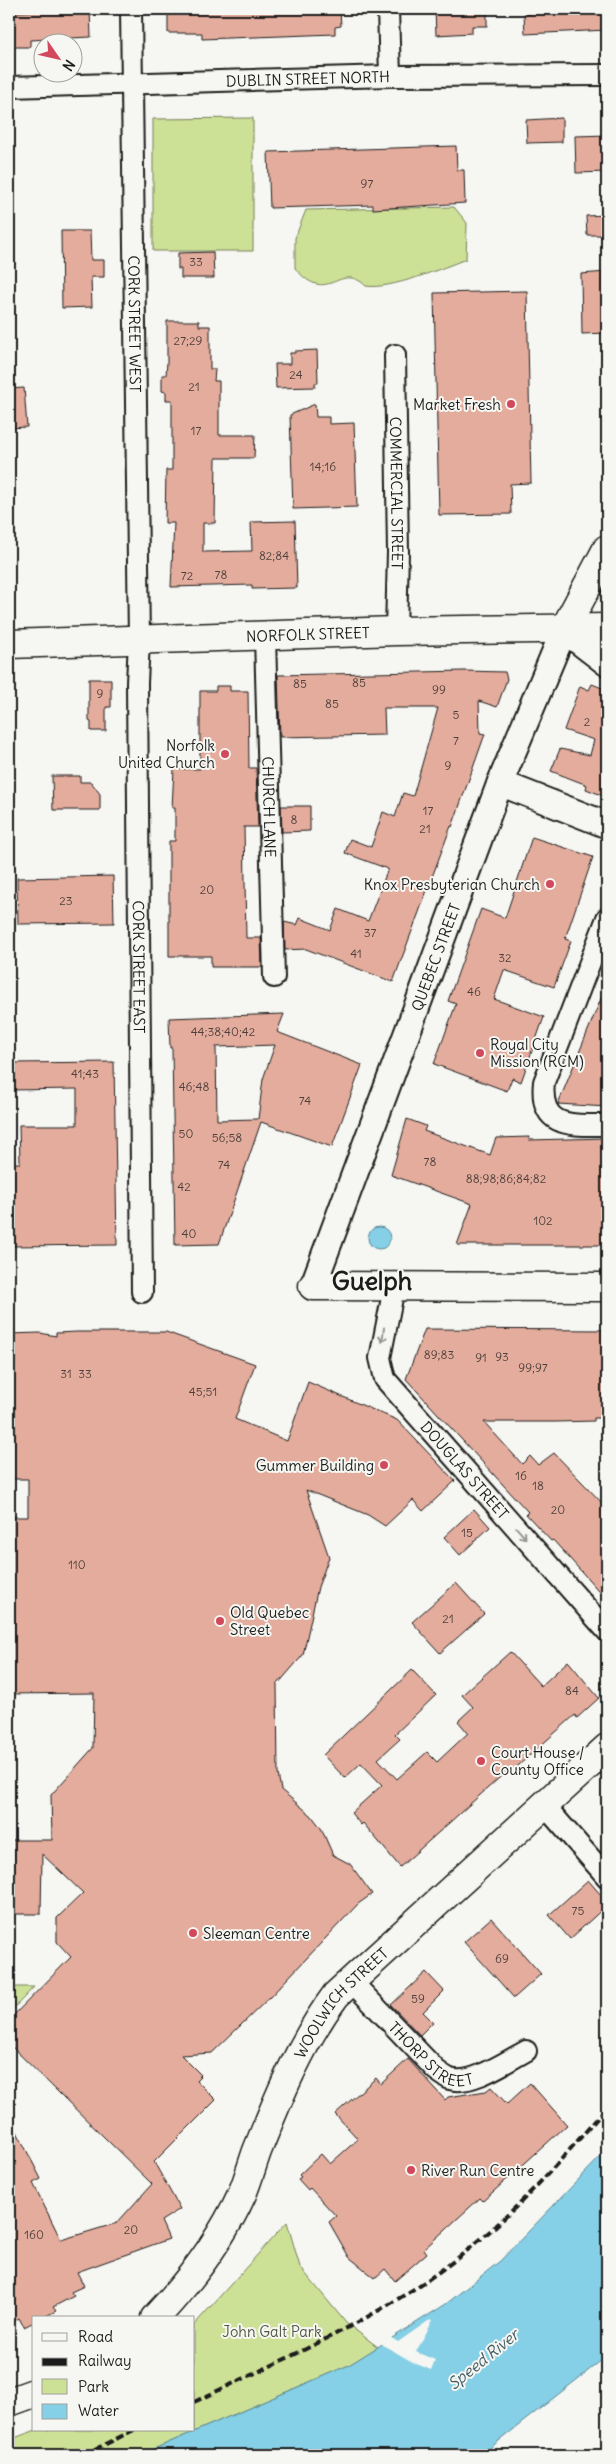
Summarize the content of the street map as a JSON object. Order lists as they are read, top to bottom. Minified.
{"streets":{"main road":["NORFOLK STREET","WOOLWICH STREET"],"street":["DUBLIN STREET NORTH","CORK STREET WEST","COMMERCIAL STREET","CHURCH LANE","QUEBEC STREET","CORK STREET EAST","DOUGLAS STREET","THORP STREET"]},"crossings":[["DUBLIN STREET NORTH","CORK STREET WEST"],["CORK STREET WEST","NORFOLK STREET"],["CORK STREET WEST","CORK STREET EAST"],["COMMERCIAL STREET","NORFOLK STREET"],["NORFOLK STREET","CHURCH LANE"],["NORFOLK STREET","QUEBEC STREET"],["NORFOLK STREET","CORK STREET EAST"],["WOOLWICH STREET","THORP STREET"]],"one_way":["DOUGLAS STREET"],"districts":["Guelph"],"water":["Speed River"],"parks":["John Galt Park"],"places":["Market Fresh","Norfolk United Church","Knox Presbyterian Church","Royal City Mission (RCM)","Gummer Building","Old Quebec Street","Court House / County Office","Sleeman Centre","River Run Centre"],"house_numbers":["97","33","27;29","24","21","17","14;16","82;84","78","72","85","85","99","9","85","5","2","7","9","17","8","21","20","23","37","41","32","46","44;38;40;42","41;43","46;48","74","50","56;58","78","74","88;98;86;84;82","42","102","40","89;83","93","91","99;97","31","33","45;51","16","18","20","15","110","21","84","75","69","59","20","160"],"legend":["Road","Railway","Park","Water"],"north":"bottom right"}
